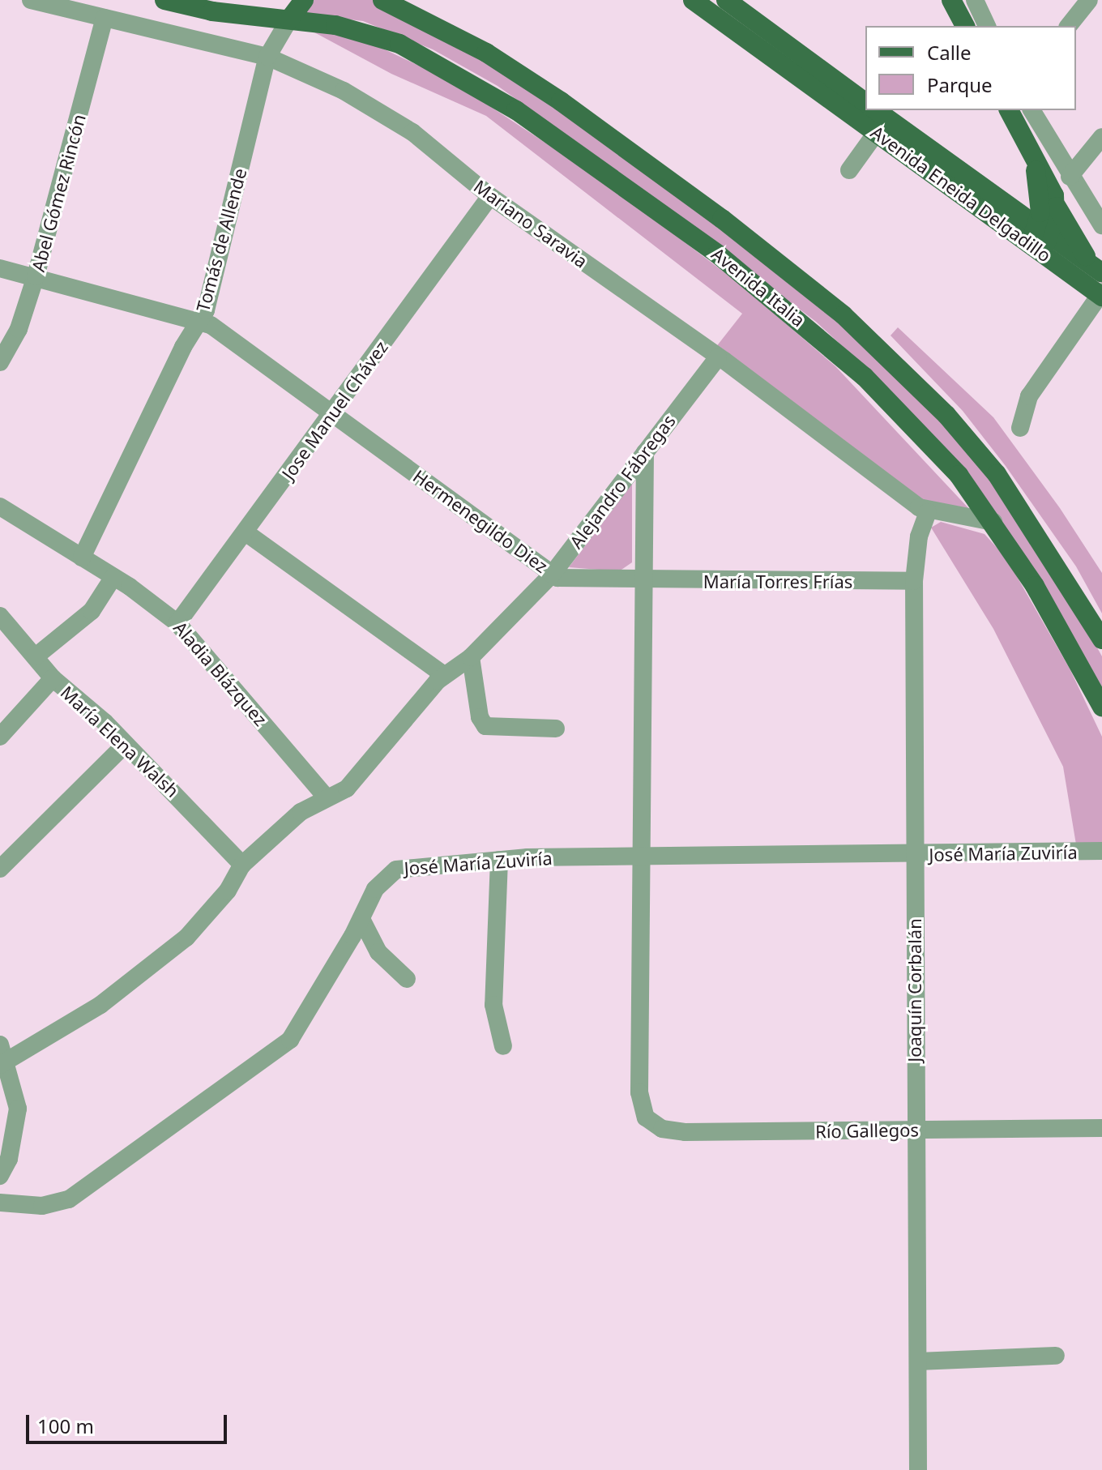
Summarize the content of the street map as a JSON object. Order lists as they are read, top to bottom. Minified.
{"streets":{"main road":["Avenida Eneida Delgadillo","Avenida Italia"],"street":["Abel Gómez Rincón","Mariano Saravia","Tomás de Allende","Jose Manuel Chávez","Alejandro Fábregas","Hermenegildo Diez","María Torres Frías","Aladia Blázquez","María Elena Walsh","José María Zuviría","Joaquín Corbalán","Río Gallegos"]},"crossings":[["Abel Gómez Rincón","Mariano Saravia"],["Abel Gómez Rincón","Hermenegildo Diez"],["Mariano Saravia","Tomás de Allende"],["Mariano Saravia","Avenida Italia"],["Mariano Saravia","Jose Manuel Chávez"],["Mariano Saravia","Alejandro Fábregas"],["Mariano Saravia","Joaquín Corbalán"],["Tomás de Allende","Avenida Italia"],["Tomás de Allende","Hermenegildo Diez"],["Tomás de Allende","Aladia Blázquez"],["Jose Manuel Chávez","Hermenegildo Diez"],["Jose Manuel Chávez","Aladia Blázquez"],["Alejandro Fábregas","Hermenegildo Diez"],["Alejandro Fábregas","Aladia Blázquez"],["Alejandro Fábregas","María Elena Walsh"],["Hermenegildo Diez","María Torres Frías"],["María Torres Frías","Joaquín Corbalán"],["José María Zuviría","Joaquín Corbalán"],["José María Zuviría","Río Gallegos"],["Joaquín Corbalán","Río Gallegos"]],"legend":["Calle","Parque"],"scale_bar":"100 m"}
